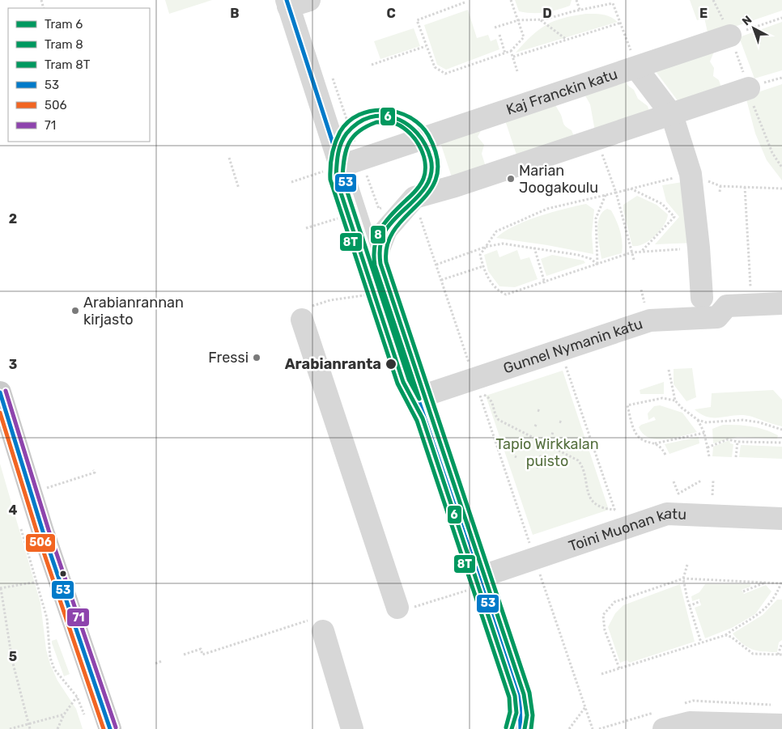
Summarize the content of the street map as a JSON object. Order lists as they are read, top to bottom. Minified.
{"streets":{"street":["Kaj Franckin katu","Gunnel Nymanin katu","Toini Muonan katu"]},"parks":["Tapio Wirkkalan puisto"],"places":["Marian Joogakoulu","Arabianrannan kirjasto","Fressi","Arabianranta"],"lines":["transit line 53","tram line 8T","tram line 6","tram line 8","transit line 71","transit line 506"],"legend":["Tram 6","Tram 8","Tram 8T","53","506","71"],"north":"top left","grid":{"columns":["B","C","D","E"],"rows":["2","3","4","5"]}}
